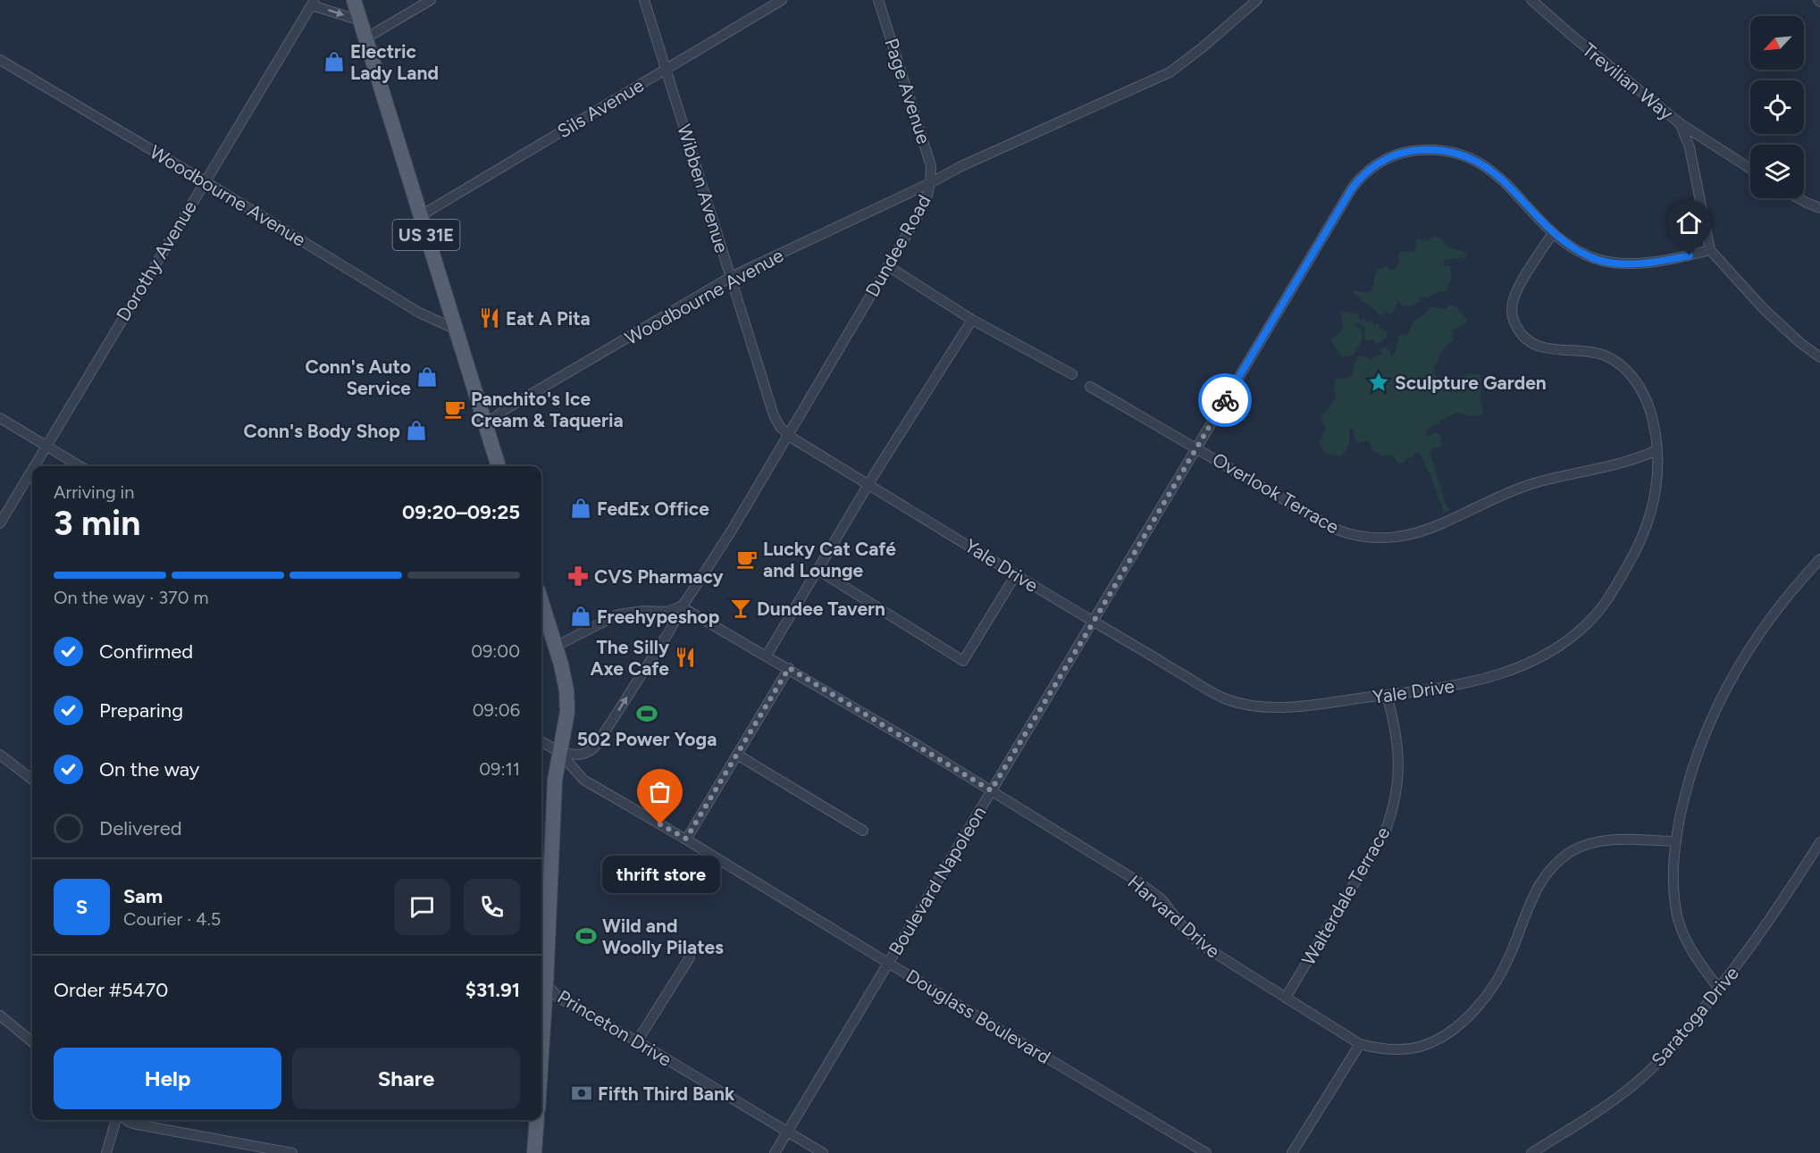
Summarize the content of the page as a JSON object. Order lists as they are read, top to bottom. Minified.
{"streets":{"main road":["US 31E"],"street":["Trevilian Way","Page Avenue","Sils Avenue","Wibben Avenue","Woodbourne Avenue","Dundee Road","Dorothy Avenue","Overlook Terrace","Yale Drive","Boulevard Napoleon","Walterdale Terrace","Harvard Drive","Douglass Boulevard","Saratoga Drive","Princeton Drive"]},"crossings":[["Trevilian Way","Boulevard Napoleon"],["Page Avenue","Woodbourne Avenue"],["Page Avenue","Dundee Road"],["Sils Avenue","Wibben Avenue"],["Sils Avenue","US 31E"],["Wibben Avenue","Woodbourne Avenue"],["Wibben Avenue","Dundee Road"],["Wibben Avenue","Yale Drive"],["Woodbourne Avenue","US 31E"],["Woodbourne Avenue","Dundee Road"],["Woodbourne Avenue","Dorothy Avenue"],["Dundee Road","Yale Drive"],["Dundee Road","Harvard Drive"],["Overlook Terrace","Yale Drive"],["Overlook Terrace","Boulevard Napoleon"],["Yale Drive","Boulevard Napoleon"],["Yale Drive","Walterdale Terrace"],["Boulevard Napoleon","Harvard Drive"],["Boulevard Napoleon","Douglass Boulevard"],["Boulevard Napoleon","Princeton Drive"],["Walterdale Terrace","Harvard Drive"]],"places":{"shop":["Electric Lady Land","Conn's Auto Service","Conn's Body Shop","FedEx Office","Freehypeshop"],"restaurant":["Eat A Pita","The Silly Axe Cafe"],"place":["Sculpture Garden"],"cafe":["Panchito's Ice Cream & Taqueria","Lucky Cat Café and Lounge"],"pharmacy":["CVS Pharmacy"],"bar":["Dundee Tavern"],"sports":["502 Power Yoga","Wild and Woolly Pilates"],"other":["thrift store"],"bank":["Fifth Third Bank"]},"north":"bottom left","page":{"heading":["3 min","Arriving in","09:20–09:25"],"panel":["Sam","Courier · 4.5","Order #5470","$31.91"],"bar":"On the way · 370 m","list":[["Confirmed","09:00"],["Preparing","09:06"],["On the way","09:11"],"Delivered"],"bubble":"thrift store","round":"S","buttons":["Help","Share"]}}
